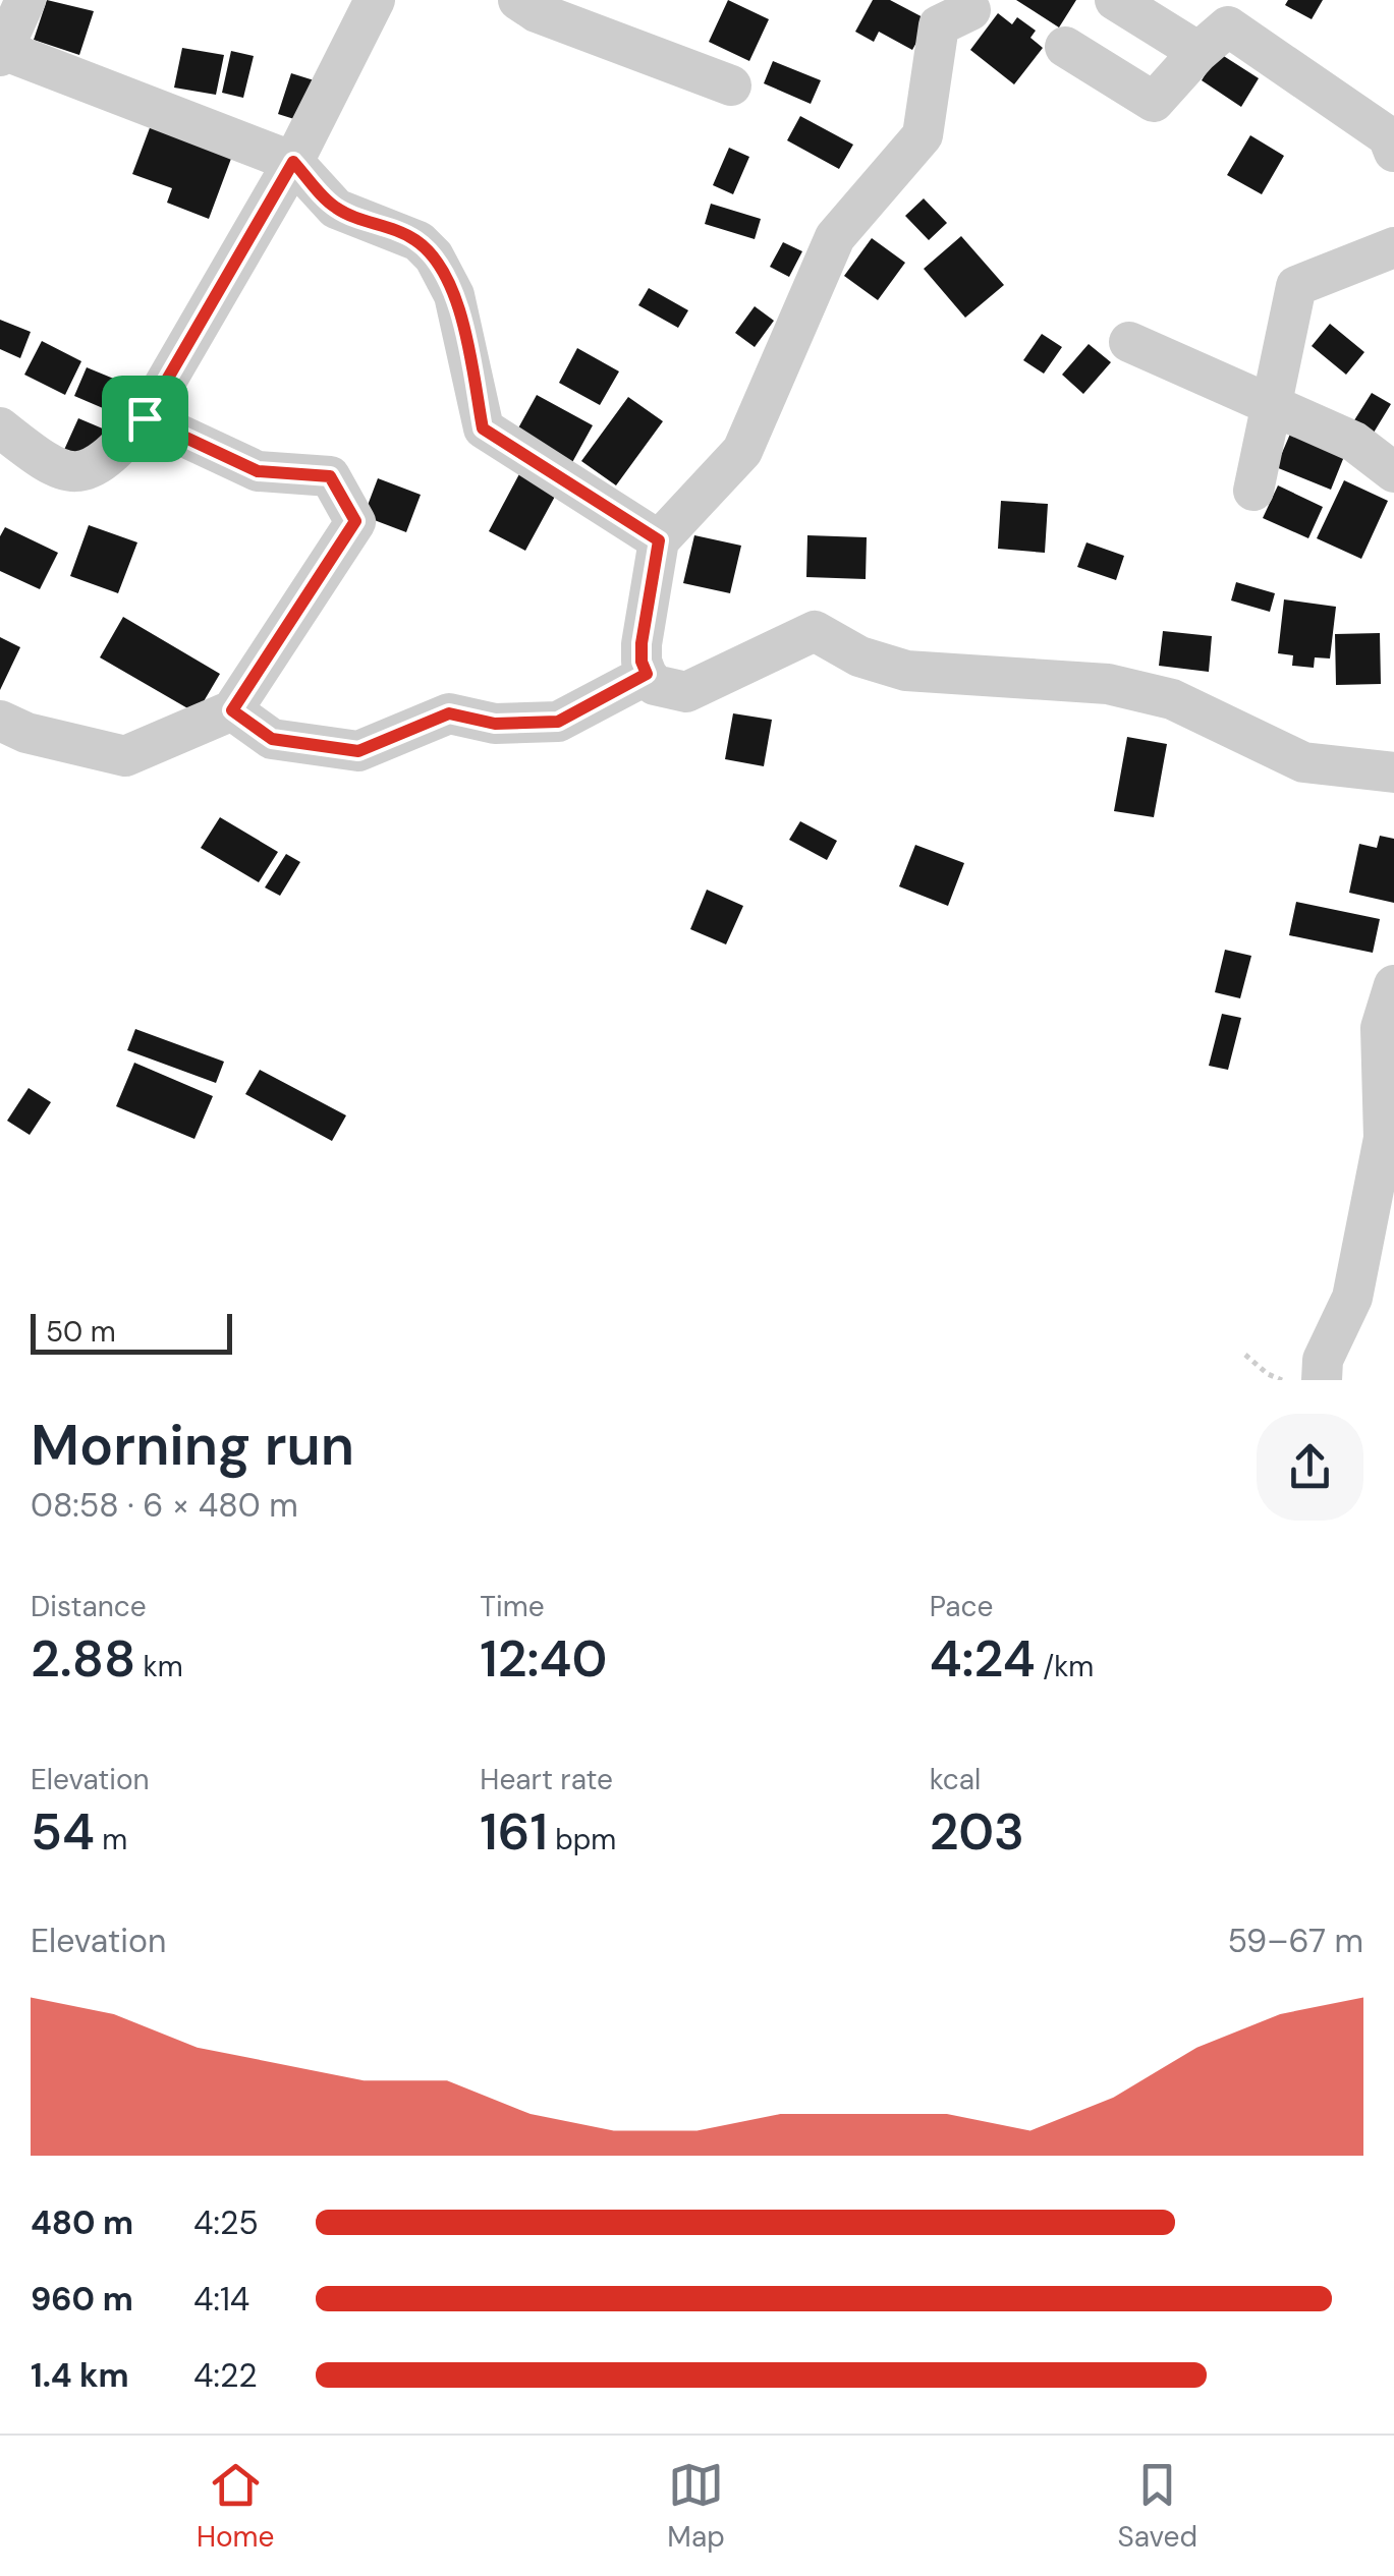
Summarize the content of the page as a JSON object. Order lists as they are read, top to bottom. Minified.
{"scale_bar":"50 m","page":{"scale":"50 m","heading":["Morning run","08:58 · 6 × 480 m"],"stats":[["Distance","2.88 km"],["Time","12:40"],["Pace","4:24 /km"],["Elevation","54 m"],["Heart rate","161 bpm"],["kcal","203"]],"chart":["Elevation","59–67 m"],"list":[{"name":"480 m","note":"4:25"},{"name":"960 m","note":"4:14"},{"name":"1.4 km","note":"4:22"}],"tabs":["Home","Map","Saved"]}}
